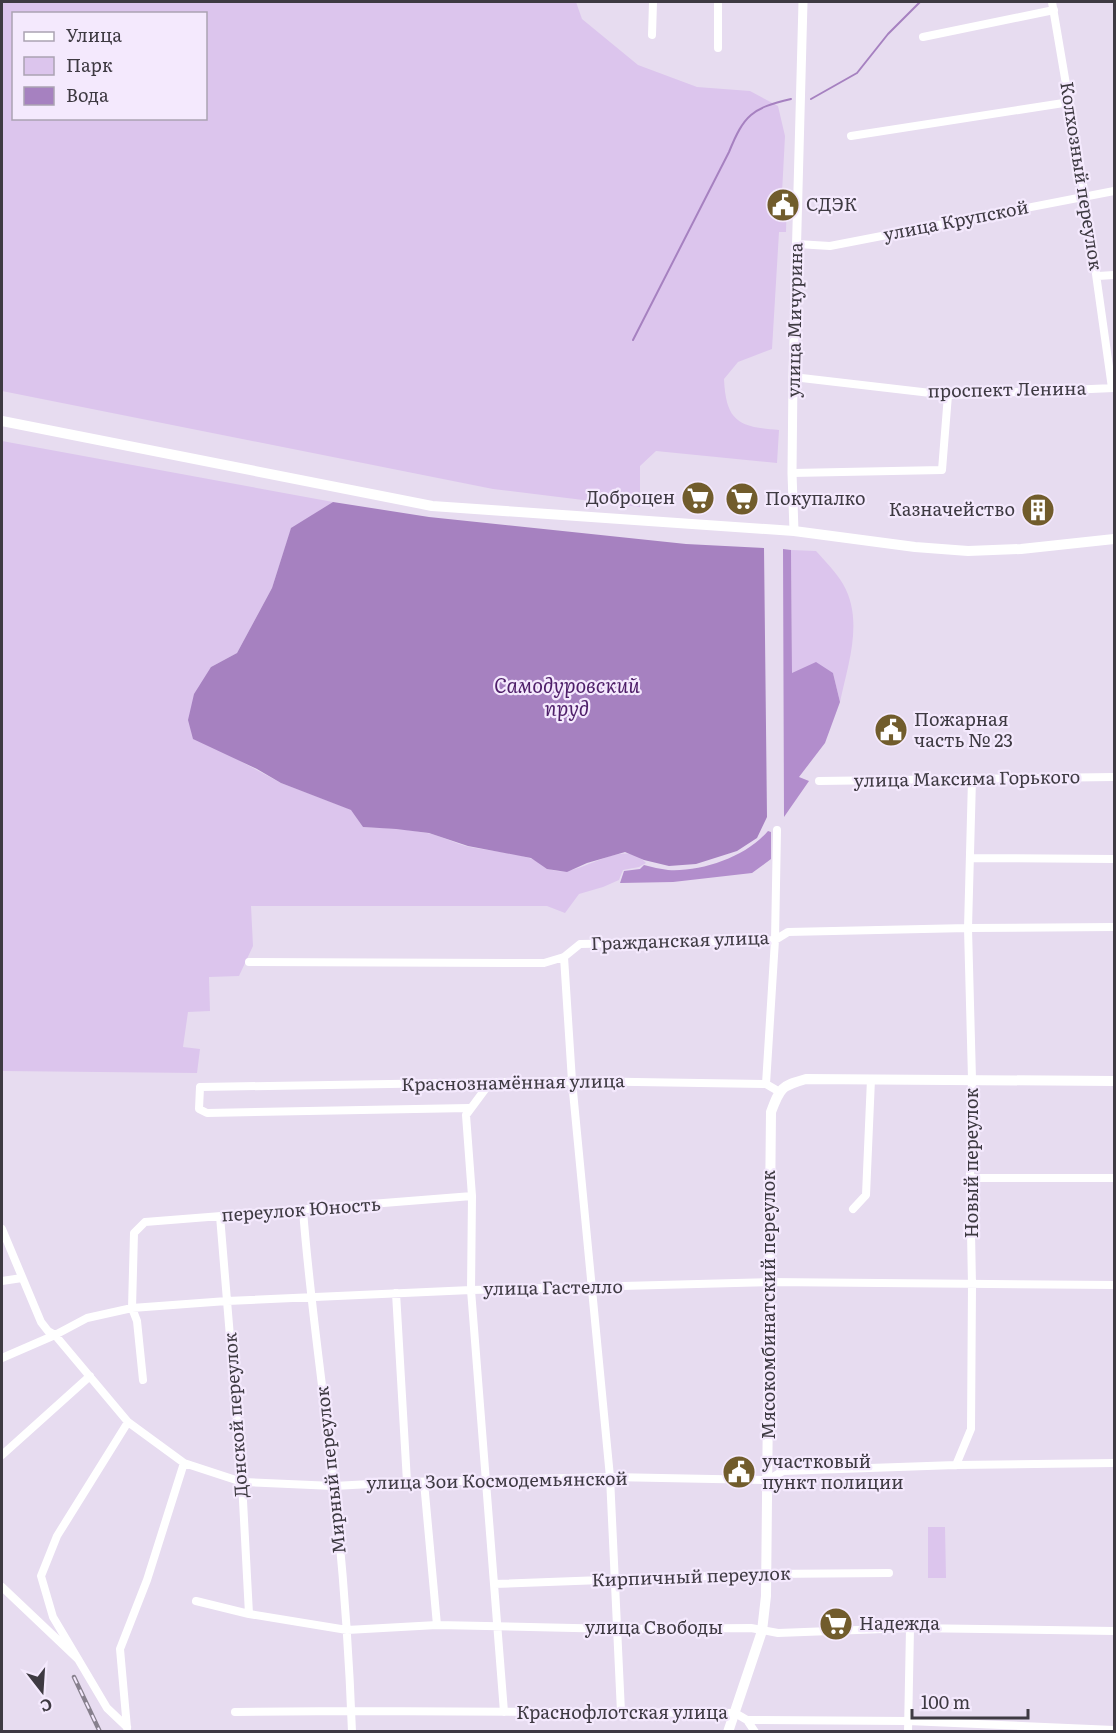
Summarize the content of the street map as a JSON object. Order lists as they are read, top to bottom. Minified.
{"streets":{"main road":["Мясокомбинатский переулок"],"street":["Колхозный переулок","улица Крупской","улица Мичурина","проспект Ленина","улица Максима Горького","Гражданская улица","Краснознамённая улица","Новый переулок","переулок Юность","улица Гастелло","Донской переулок","Мирный переулок","улица Зои Космодемьянской","Кирпичный переулок","улица Свободы","Краснофлотская улица"]},"crossings":[["Колхозный переулок","улица Крупской"],["Колхозный переулок","проспект Ленина"],["улица Крупской","улица Мичурина"],["улица Мичурина","проспект Ленина"],["улица Максима Горького","Новый переулок"],["Гражданская улица","Новый переулок"],["Краснознамённая улица","Мясокомбинатский переулок"],["Новый переулок","улица Гастелло"],["Новый переулок","улица Зои Космодемьянской"],["переулок Юность","улица Гастелло"],["переулок Юность","Донской переулок"],["переулок Юность","Мирный переулок"],["улица Гастелло","Мясокомбинатский переулок"],["улица Гастелло","Донской переулок"],["улица Гастелло","Мирный переулок"],["улица Гастелло","улица Зои Космодемьянской"],["Мясокомбинатский переулок","улица Зои Космодемьянской"],["Мясокомбинатский переулок","Кирпичный переулок"],["Мясокомбинатский переулок","улица Свободы"],["Мясокомбинатский переулок","Краснофлотская улица"],["Донской переулок","улица Зои Космодемьянской"],["Донской переулок","улица Свободы"],["Мирный переулок","улица Зои Космодемьянской"],["Мирный переулок","улица Свободы"],["Мирный переулок","Краснофлотская улица"]],"water":["Самодуровский пруд"],"places":{"public building":["СДЭК","Пожарная часть № 23","участковый пункт полиции"],"supermarket":["Доброцен","Покупалко","Надежда"],"building":["Казначейство"]},"legend":["Улица","Парк","Вода"],"scale_bar":"100 m","north":"bottom"}
